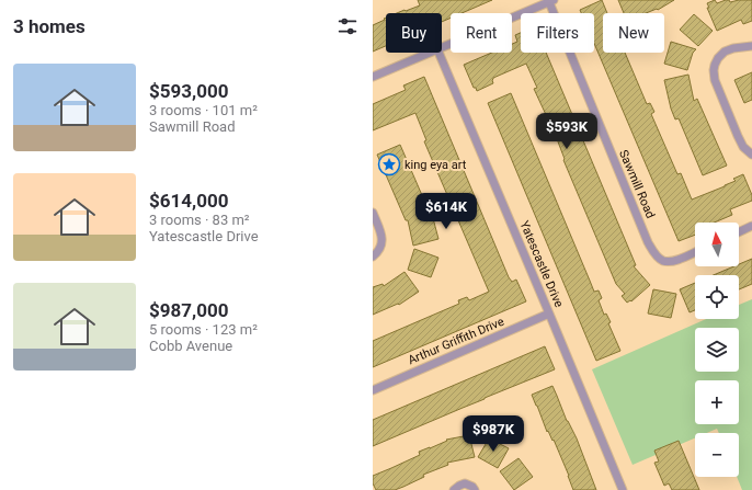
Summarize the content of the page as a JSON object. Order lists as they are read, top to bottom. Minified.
{"streets":{"street":["Sawmill Road","Yatescastle Drive","Arthur Griffith Drive"]},"crossings":[["Yatescastle Drive","Arthur Griffith Drive"]],"places":{"place":["king eya art"]},"north":"top","page":{"heading":"3 homes","chip":["Buy","Rent","Filters","New"],"list":[{"name":"$593,000","note":"3 rooms · 101 m² · Sawmill Road"},{"name":"$614,000","note":"3 rooms · 83 m² · Yatescastle Drive"},{"name":"$987,000","note":"5 rooms · 123 m² · Cobb Avenue"}],"price":["$593K","$614K","$987K"],"map_buttons":["+","−"]}}
